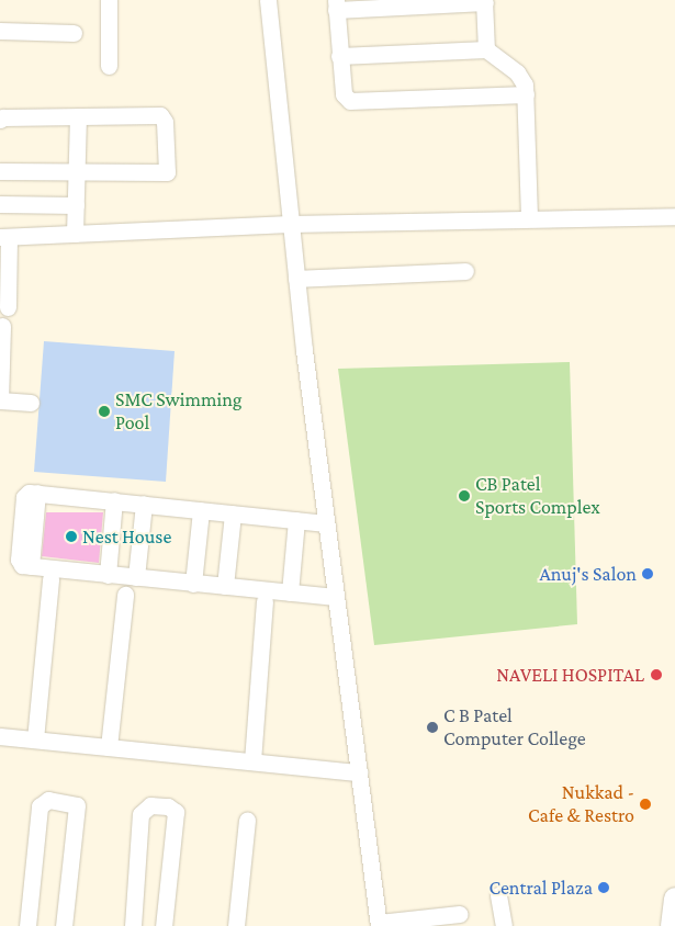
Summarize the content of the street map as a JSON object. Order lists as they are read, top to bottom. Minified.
{"places":["SMC Swimming Pool","CB Patel Sports Complex","Nest House","Anuj's Salon","NAVELI HOSPITAL","C B Patel Computer College","Nukkad - Cafe & Restro","Central Plaza"]}
